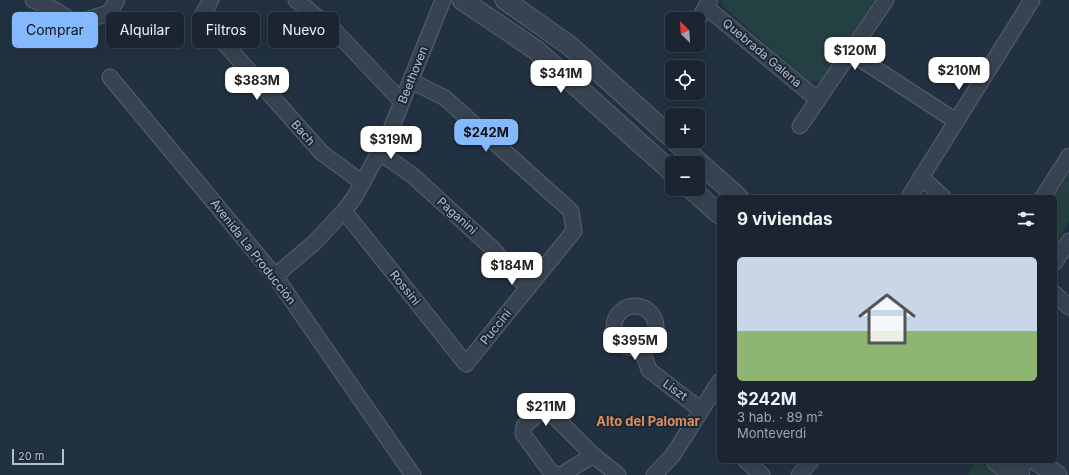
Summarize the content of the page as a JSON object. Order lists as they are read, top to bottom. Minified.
{"streets":{"street":["Quebrada Galena","Beethoven","Bach","Paganini","Avenida La Producción","Rossini","Puccini","Liszt"]},"crossings":[["Beethoven","Bach"],["Beethoven","Paganini"],["Beethoven","Avenida La Producción"],["Beethoven","Rossini"],["Beethoven","Puccini"],["Paganini","Puccini"],["Rossini","Puccini"]],"districts":["Alto del Palomar"],"scale_bar":"20 m","north":"top left","page":{"map_buttons":["+","−"],"chip":["Comprar","Alquilar","Filtros","Nuevo"],"price":["$120M","$210M","$341M","$383M","$242M","$319M","$184M","$395M","$211M"],"heading":"9 viviendas","list":[{"name":"$242M","note":"3 hab. · 89 m² · Monteverdi"}],"scale":"20 m"}}
